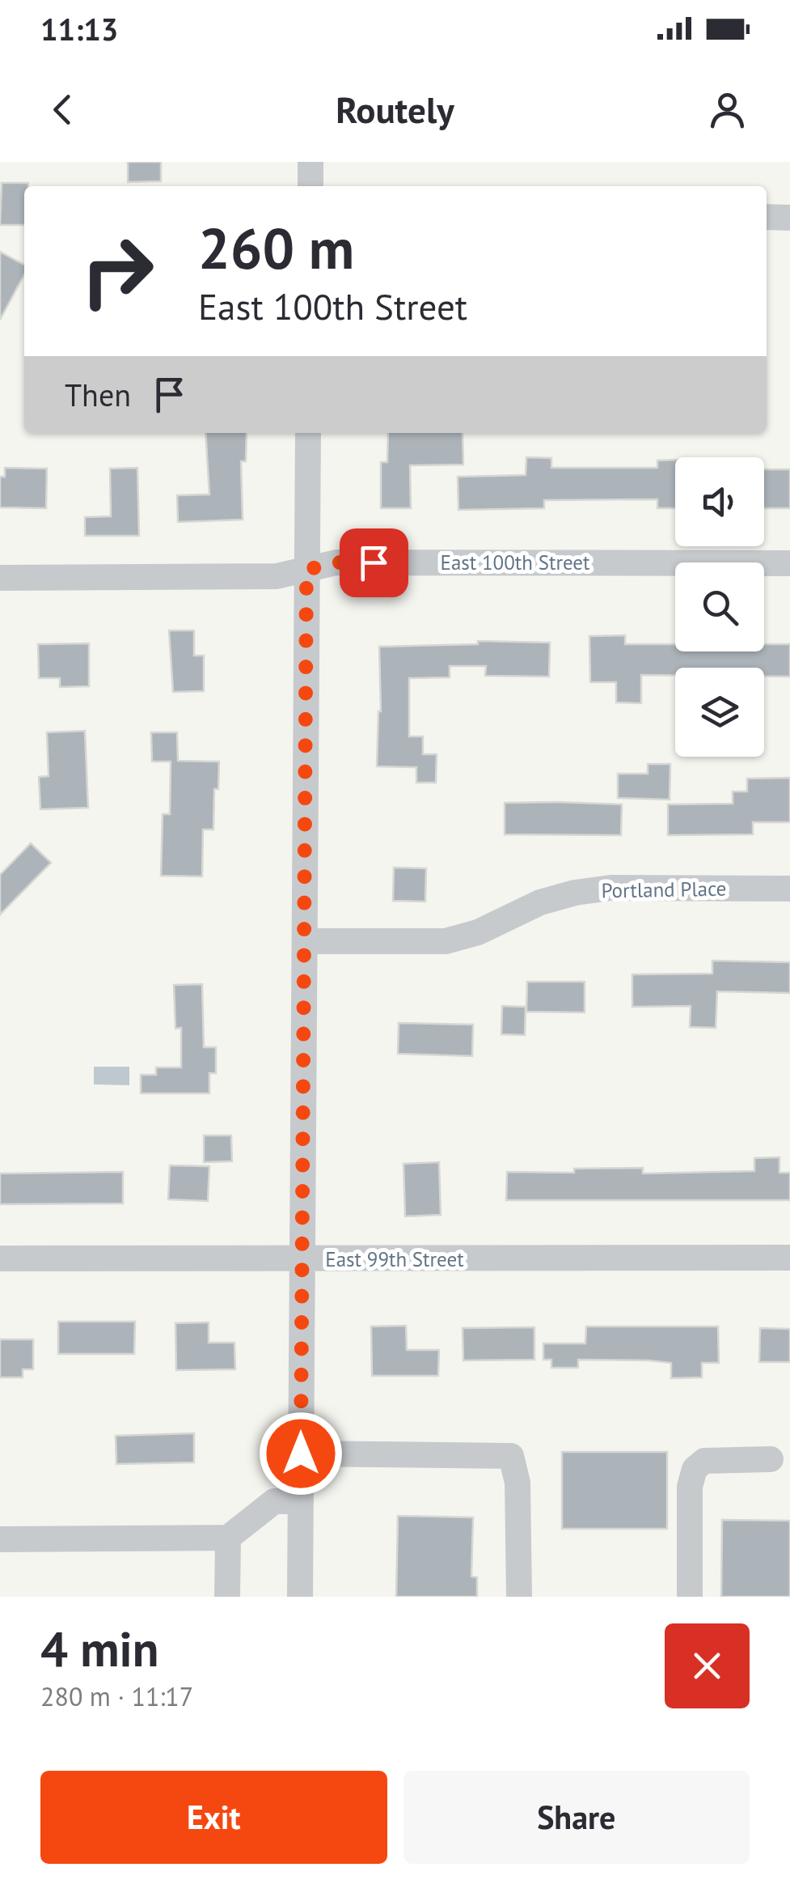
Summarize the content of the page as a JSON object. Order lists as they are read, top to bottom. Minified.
{"streets":{"street":["East 100th Street","Portland Place","East 99th Street"]},"page":{"status":"11:13","header":"Routely","turn":["260 m","East 100th Street"],"then":"Then","heading":["4 min","280 m · 11:17"],"buttons":["Exit","Share"]}}
